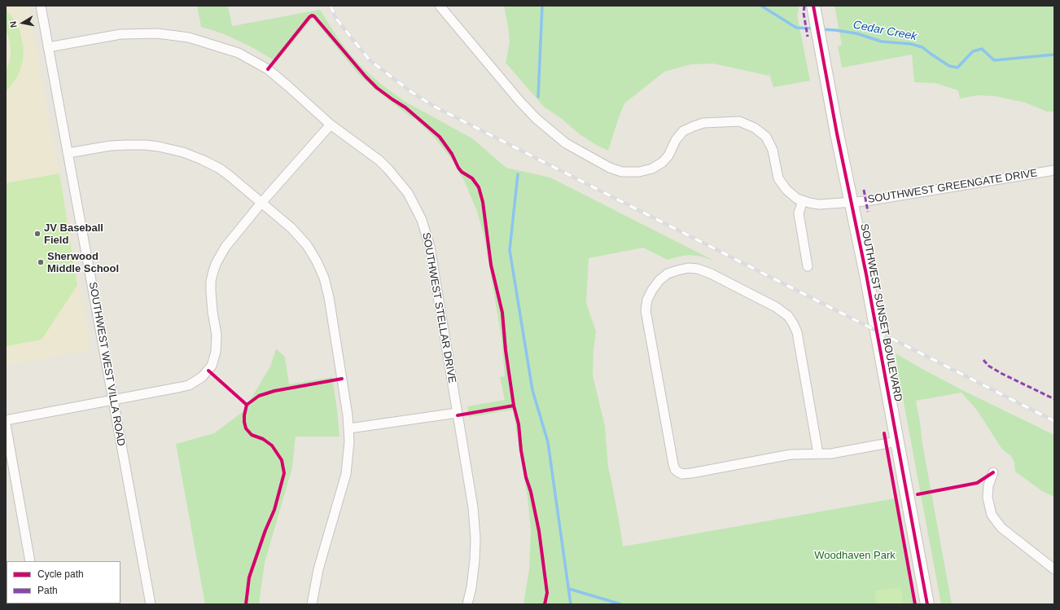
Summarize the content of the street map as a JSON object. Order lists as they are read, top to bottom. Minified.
{"streets":{"main road":["SOUTHWEST SUNSET BOULEVARD"],"street":["SOUTHWEST GREENGATE DRIVE","SOUTHWEST STELLAR DRIVE","SOUTHWEST WEST VILLA ROAD"]},"crossings":[["SOUTHWEST GREENGATE DRIVE","SOUTHWEST SUNSET BOULEVARD"],["SOUTHWEST STELLAR DRIVE","SOUTHWEST WEST VILLA ROAD"]],"water":["Cedar Creek"],"parks":["Woodhaven Park"],"places":["JV Baseball Field","Sherwood Middle School"],"legend":["Cycle path","Path"],"north":"left"}
